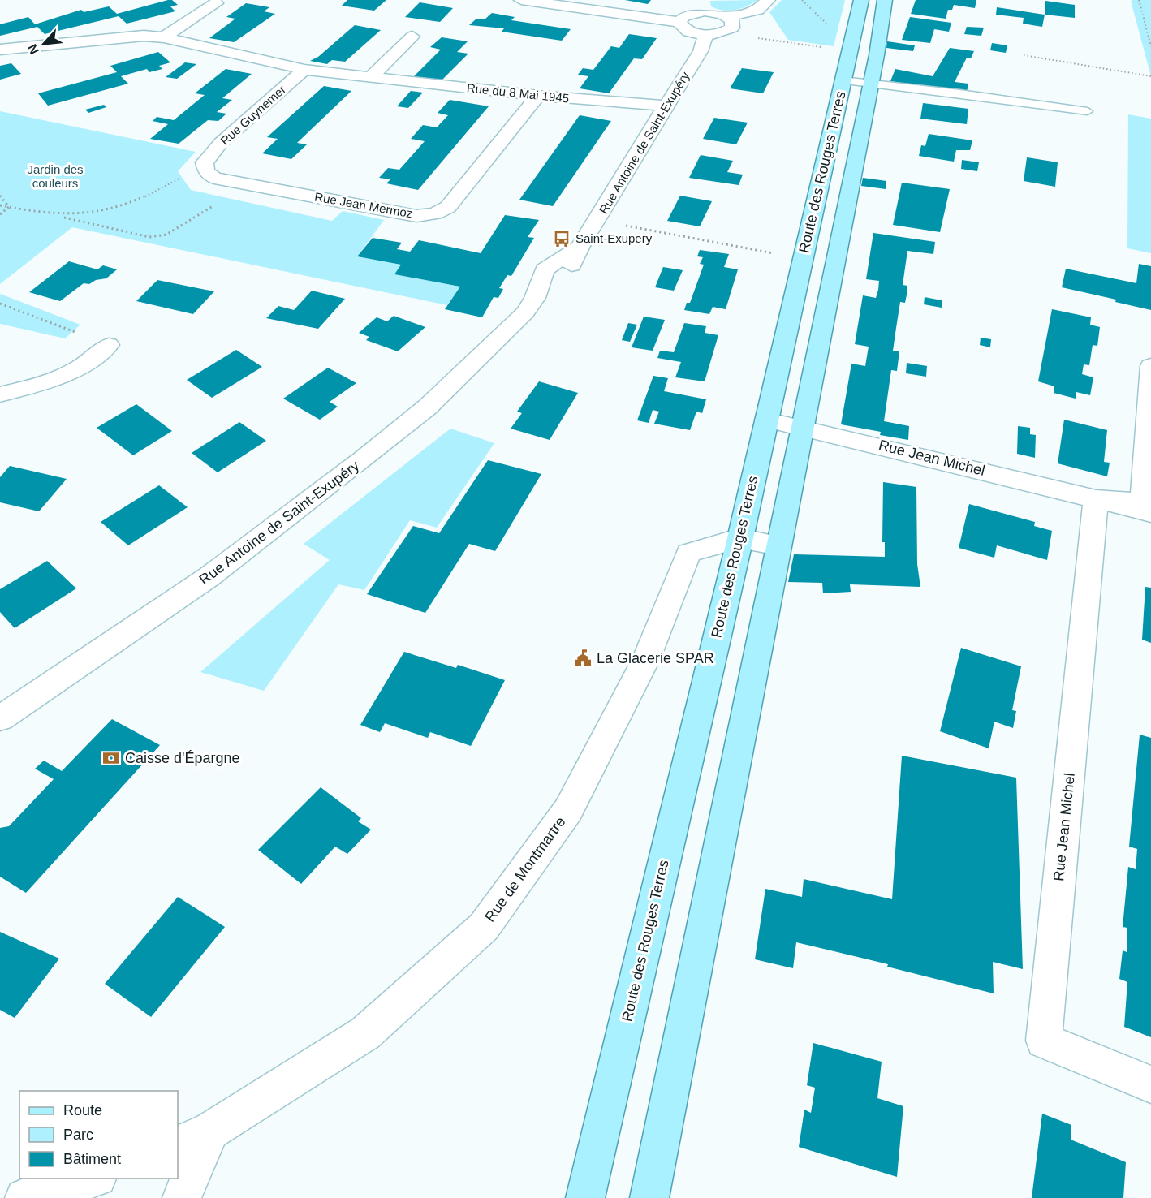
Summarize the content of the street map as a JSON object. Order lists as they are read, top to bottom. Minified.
{"streets":{"main road":["Route des Rouges Terres"],"street":["Rue du 8 Mai 1945","Rue Guynemer","Rue Antoine de Saint-Exupéry","Rue Jean Mermoz","Rue Jean Michel","Rue de Montmartre"]},"crossings":[["Rue du 8 Mai 1945","Rue Guynemer"],["Rue du 8 Mai 1945","Rue Antoine de Saint-Exupéry"],["Rue du 8 Mai 1945","Rue Jean Mermoz"],["Rue Guynemer","Rue Jean Mermoz"],["Route des Rouges Terres","Rue Jean Michel"],["Route des Rouges Terres","Rue de Montmartre"]],"parks":["Jardin des couleurs"],"places":{"bus stop":["Saint-Exupery"],"public building":["La Glacerie SPAR"],"bank":["Caisse d'Épargne"]},"legend":["Route","Parc","Bâtiment"],"north":"bottom left"}
